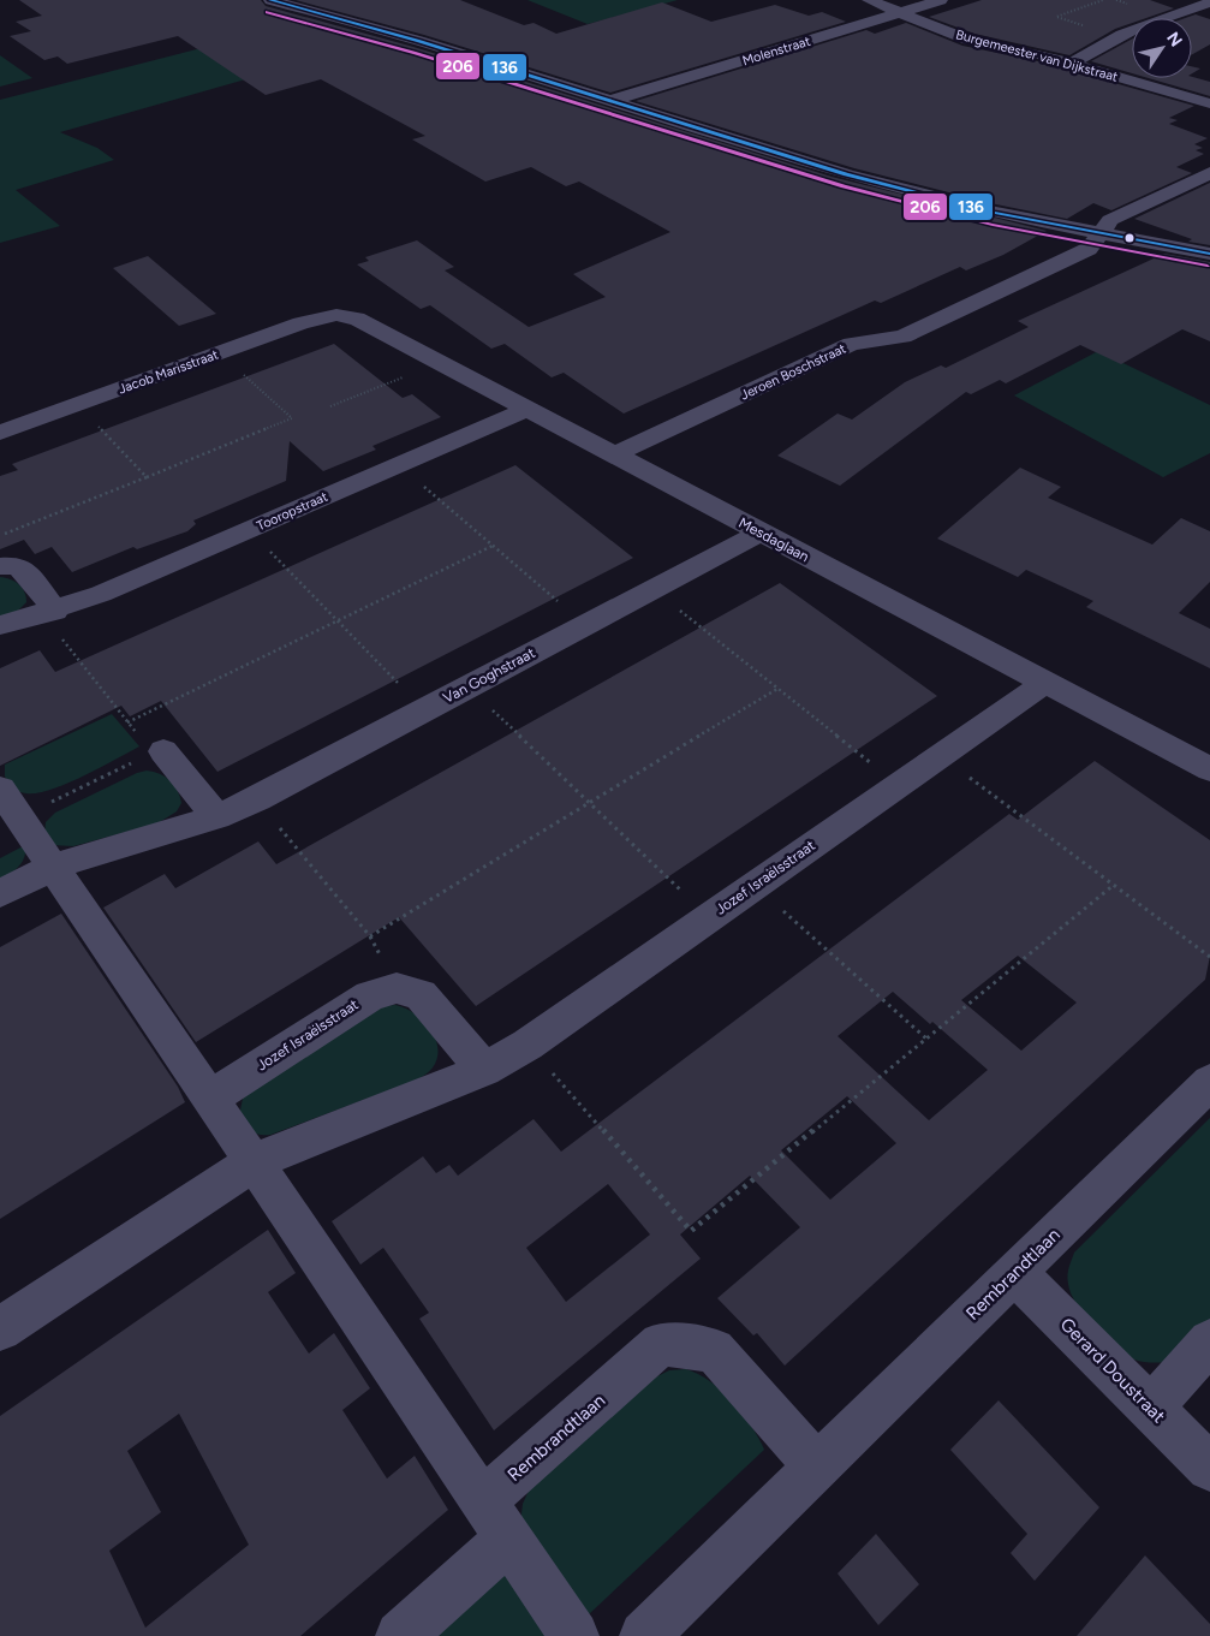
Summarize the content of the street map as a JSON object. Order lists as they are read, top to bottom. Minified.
{"streets":{"street":["Molenstraat","Burgemeester van Dijkstraat","Jacob Marisstraat","Jeroen Boschstraat","Tooropstraat","Mesdaglaan","Van Goghstraat","Jozef Israëlsstraat","Rembrandtlaan","Gerard Doustraat"]},"crossings":[["Molenstraat","Burgemeester van Dijkstraat"],["Jacob Marisstraat","Mesdaglaan"],["Jeroen Boschstraat","Mesdaglaan"],["Tooropstraat","Mesdaglaan"],["Mesdaglaan","Van Goghstraat"],["Mesdaglaan","Jozef Israëlsstraat"],["Rembrandtlaan","Gerard Doustraat"]],"lines":["transit line 136","transit line 206"],"north":"top right"}
